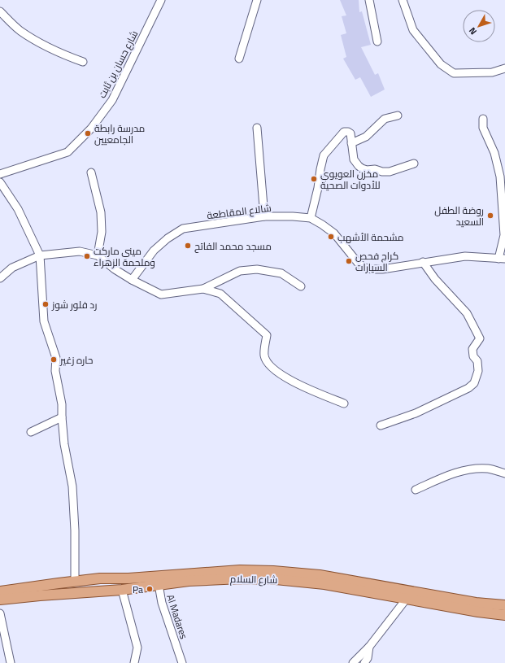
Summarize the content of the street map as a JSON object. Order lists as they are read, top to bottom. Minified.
{"streets":{"main road":["شارع السلام"],"street":["شارع حسان بن ثابت","شالاع المقاطعة","Al Madares"]},"crossings":[["شارع السلام","Al Madares"]],"places":["مدرسة رابطة الجامعيين","مخزن العويوي للأدوات الصحية","روضة الطفل السعيد","مشحمة الأشهب","مسجد محمد الفاتح","ميني ماركت وملحمة الزهراء","كراج فحص السيارات","رد فلور شوز","حاره زغير","Pa"],"north":"bottom left"}
